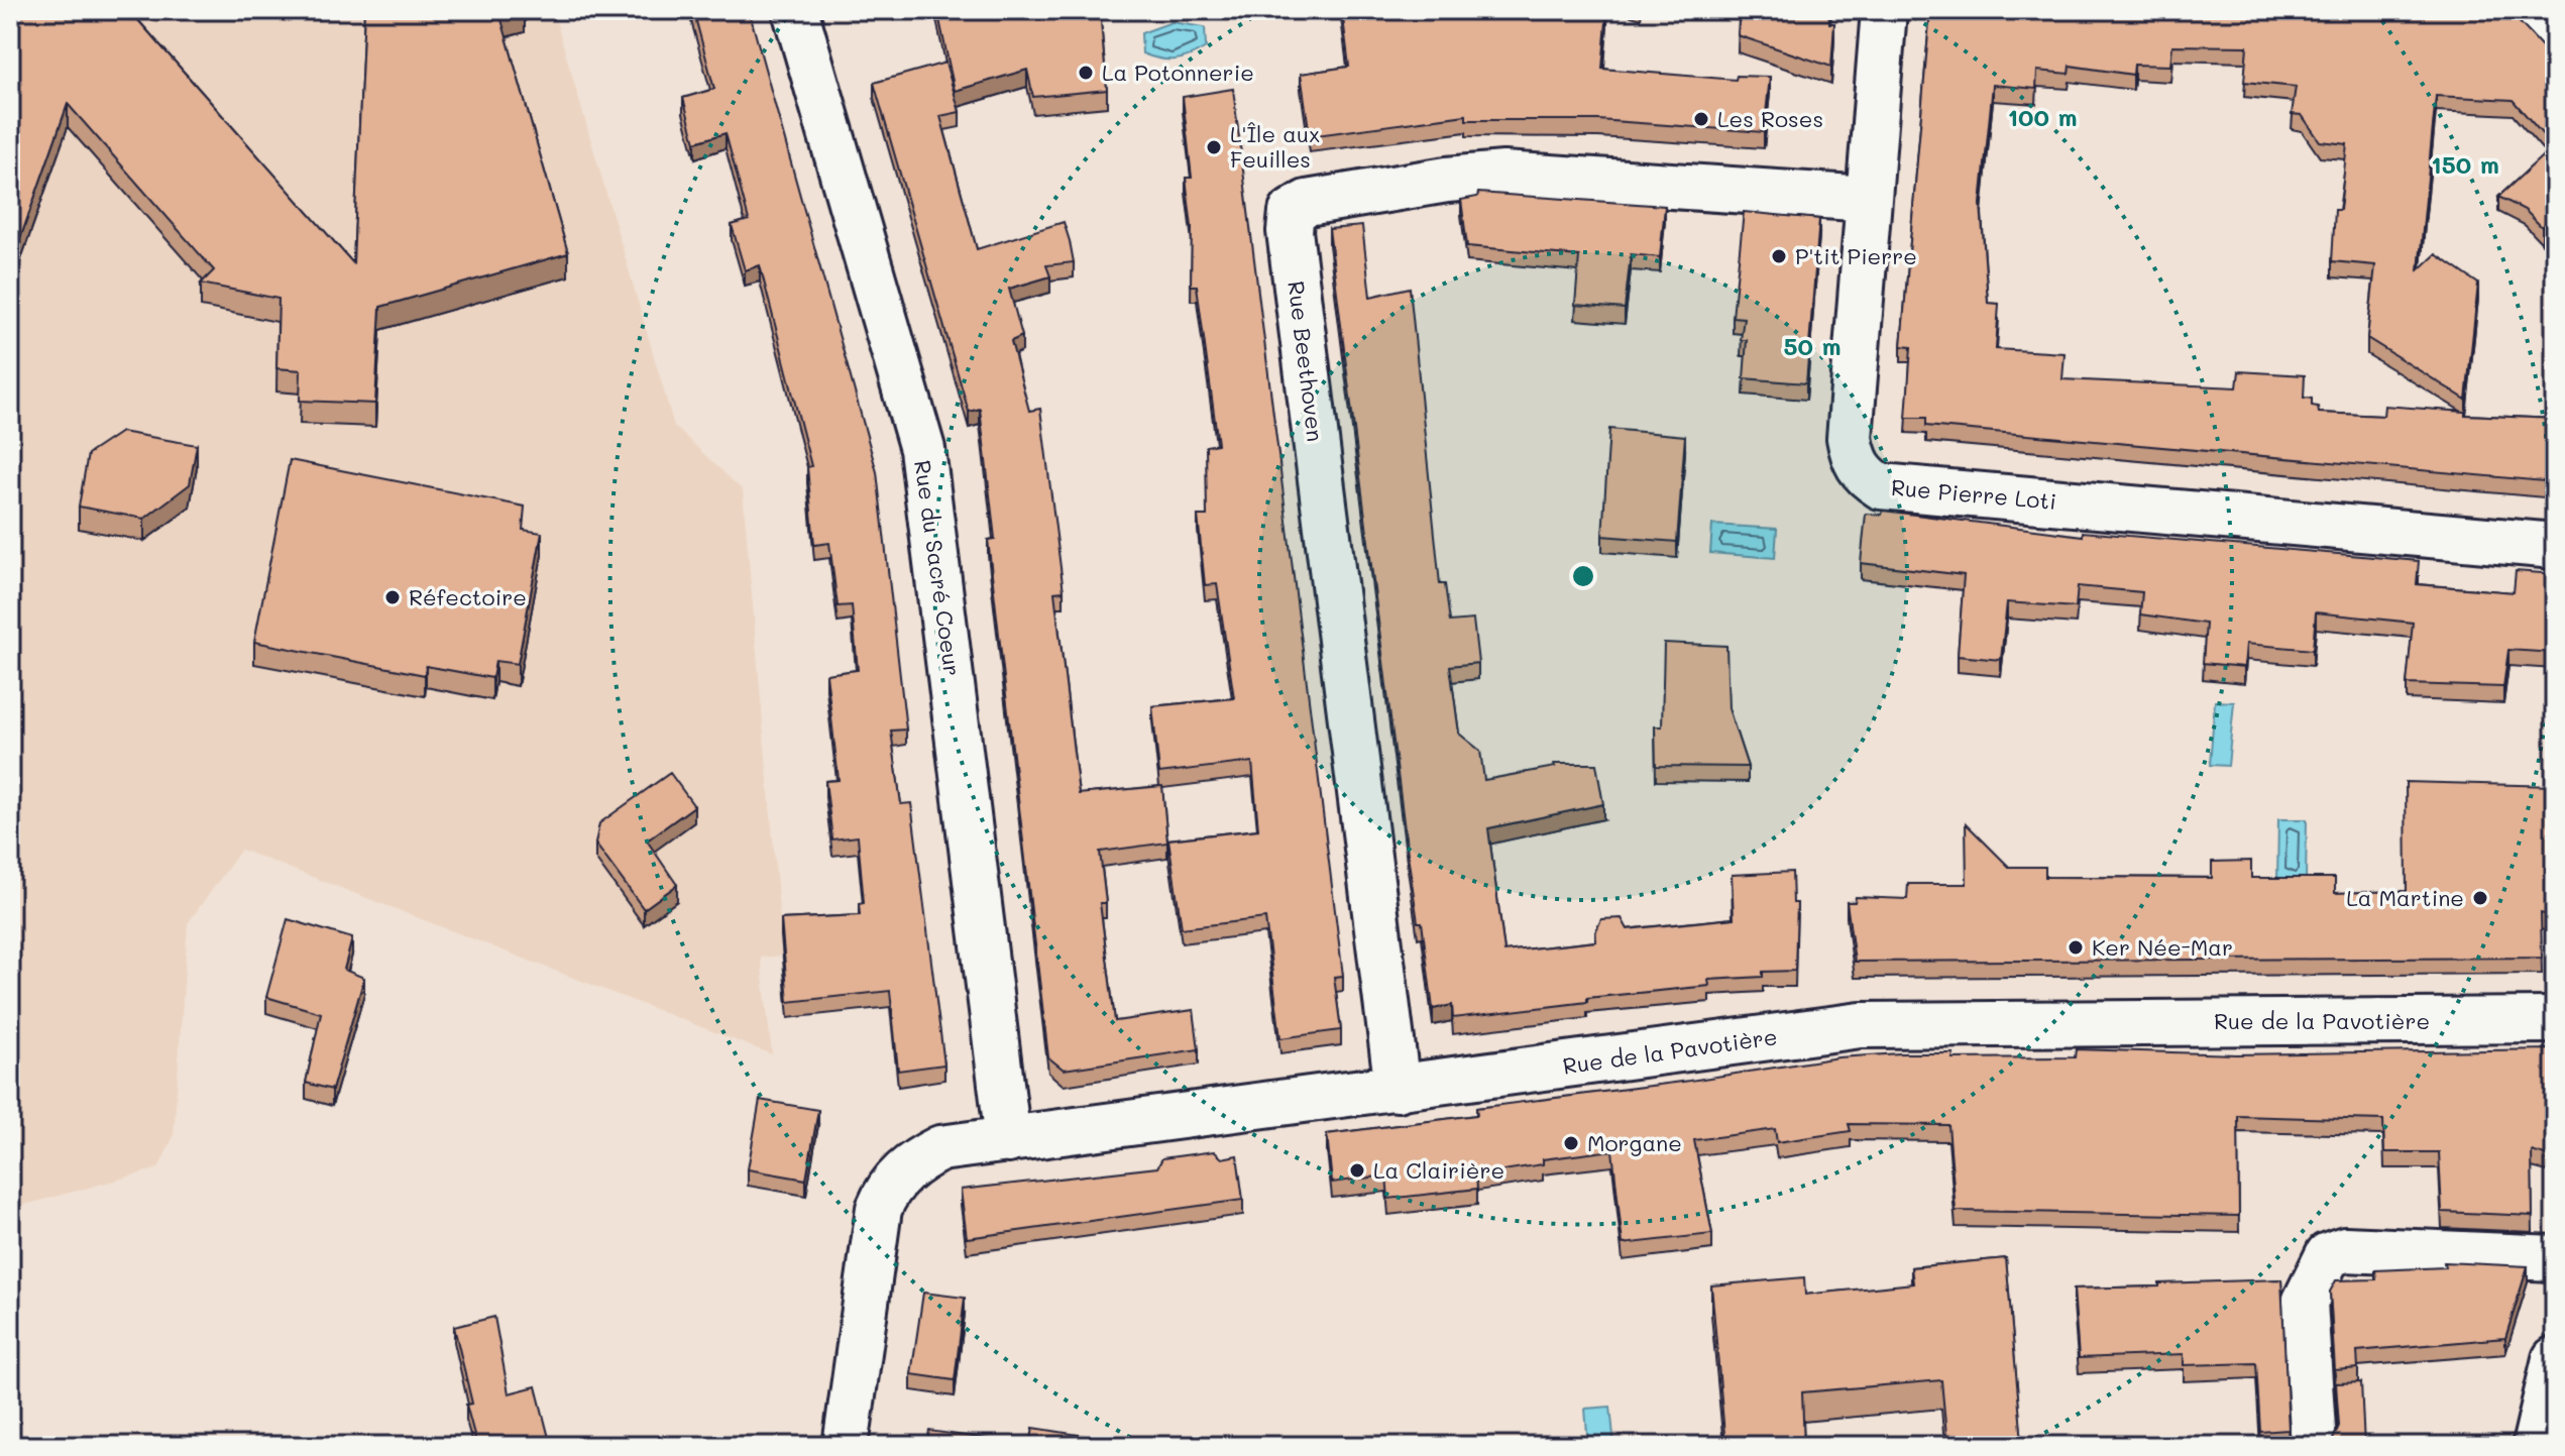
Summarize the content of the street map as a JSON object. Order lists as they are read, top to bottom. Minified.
{"streets":{"street":["Rue Beethoven","Rue Pierre Loti","Rue du Sacré Coeur","Rue de la Pavotière"]},"crossings":[["Rue Beethoven","Rue Pierre Loti"],["Rue Beethoven","Rue de la Pavotière"],["Rue du Sacré Coeur","Rue de la Pavotière"]],"places":["La Potonnerie","Les Roses","L'Île aux Feuilles","P'tit Pierre","Réfectoire","La Martine","Ker Née-Mar","Morgane","La Clairière"],"rings":["100 m","150 m","50 m"]}
